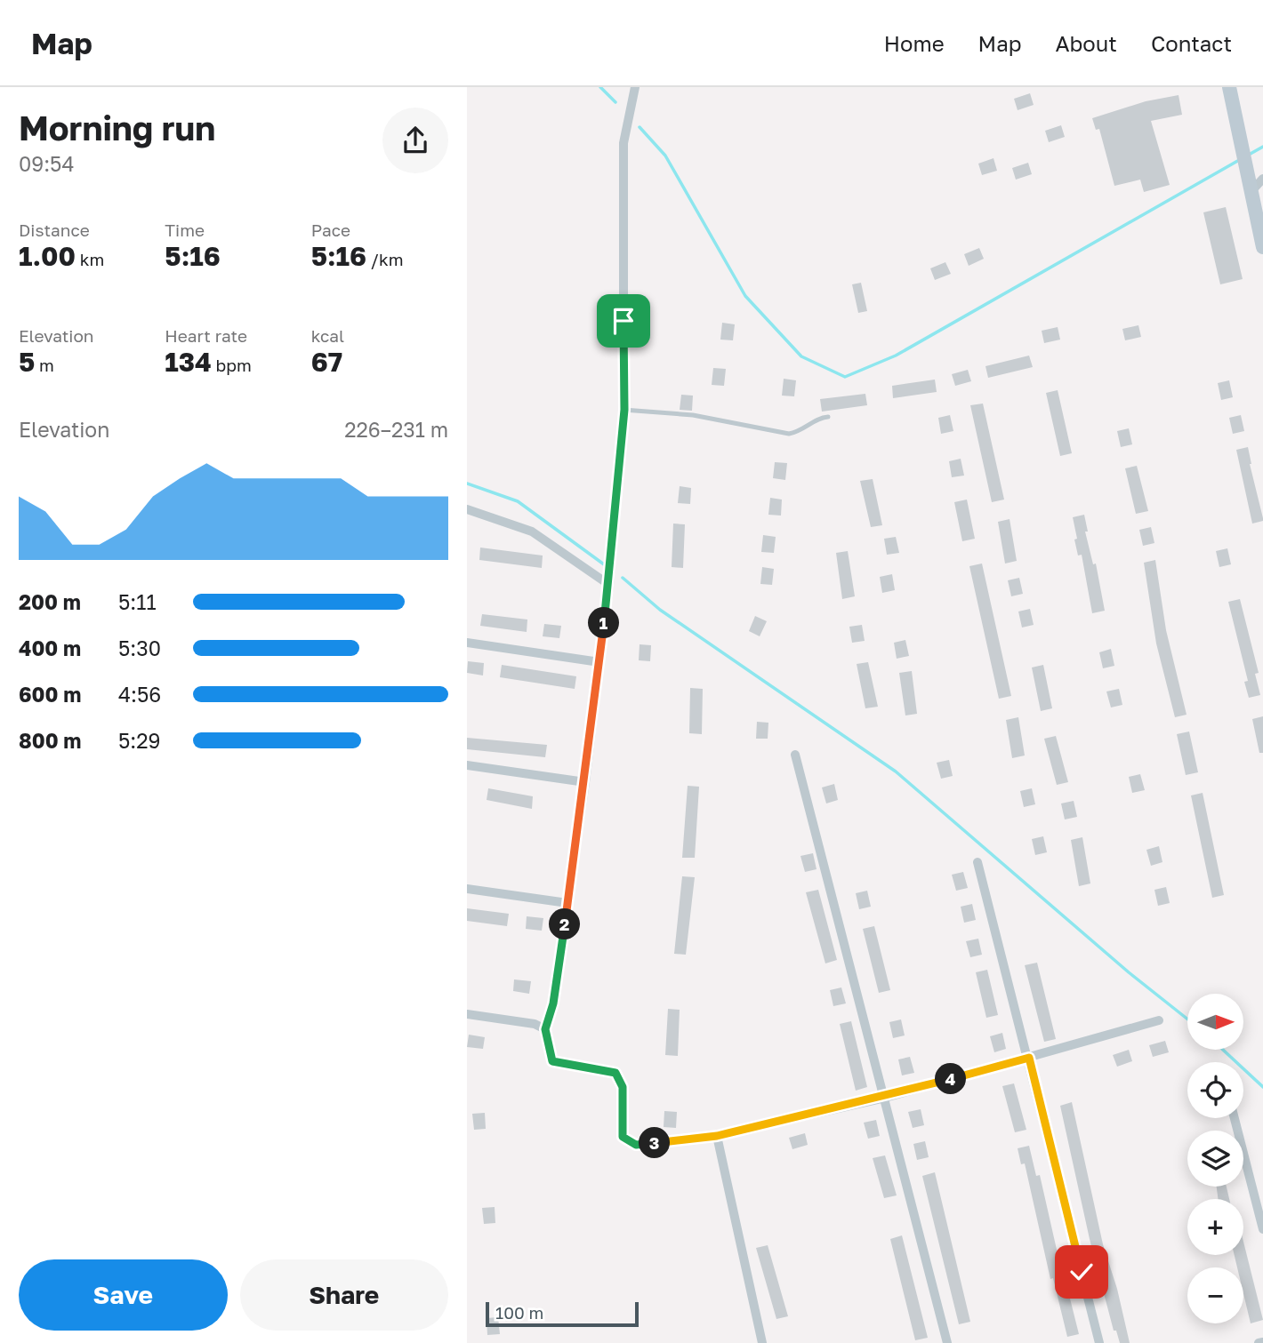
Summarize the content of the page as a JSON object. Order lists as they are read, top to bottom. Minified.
{"scale_bar":"100 m","north":"right","page":{"header":"Map","nav":["Home","Map","About","Contact"],"heading":["Morning run","09:54"],"stats":[["Distance","1.00 km"],["Time","5:16"],["Pace","5:16 /km"],["Elevation","5 m"],["Heart rate","134 bpm"],["kcal","67"]],"chart":["Elevation","226–231 m"],"list":[{"name":"200 m","note":"5:11"},{"name":"400 m","note":"5:30"},{"name":"600 m","note":"4:56"},{"name":"800 m","note":"5:29"}],"pins":["1","2","4","3"],"map_buttons":["+","−"],"buttons":["Save","Share"],"scale":"100 m"}}
